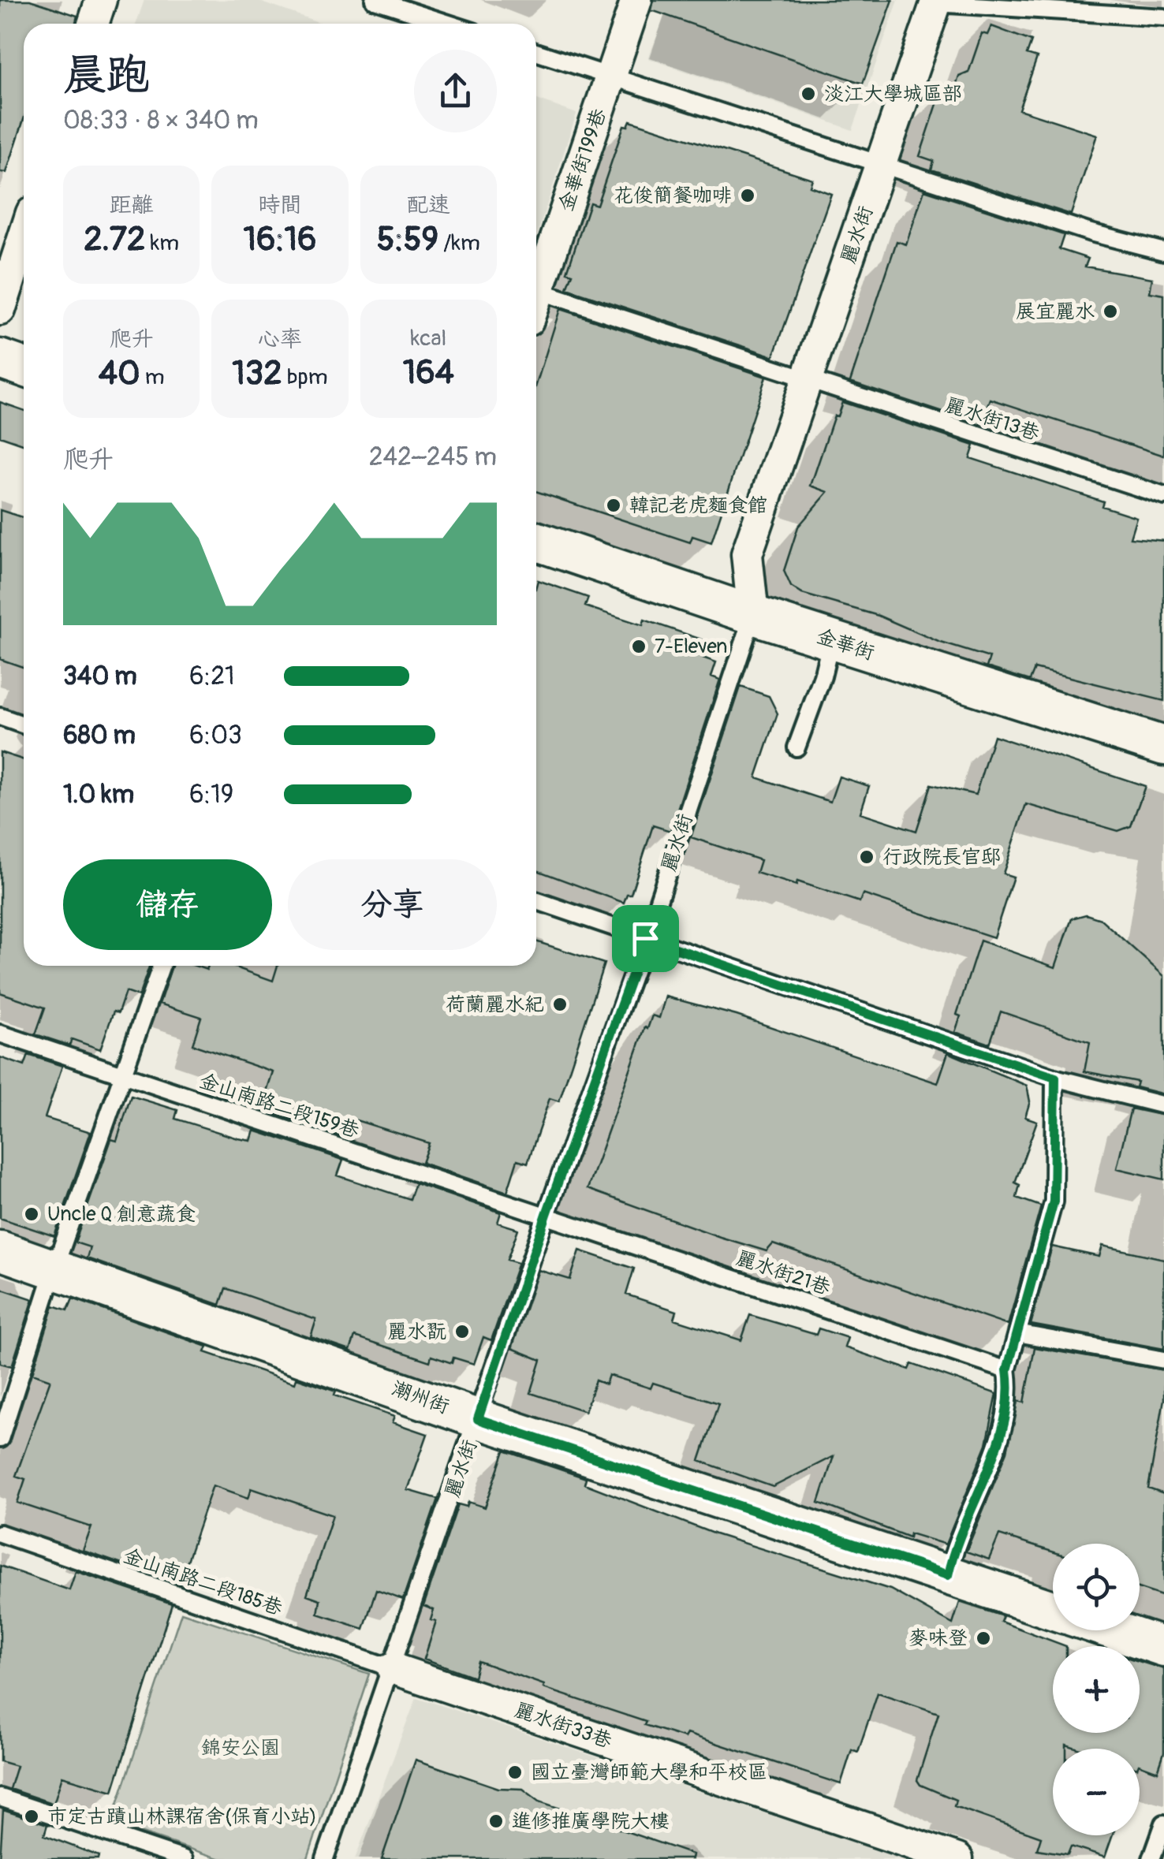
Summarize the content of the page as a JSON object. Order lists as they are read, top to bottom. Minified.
{"streets":{"street":["金華街199巷","麗水街","金華街","潮州街","麗水街33巷"],"lane":["麗水街13巷","金山南路二段159巷","麗水街21巷","金山南路二段185巷"]},"crossings":[["金華街199巷","麗水街13巷"],["麗水街","麗水街13巷"],["麗水街","金華街"],["麗水街","金山南路二段159巷"],["麗水街","麗水街21巷"],["麗水街","潮州街"],["麗水街","金山南路二段185巷"],["麗水街","麗水街33巷"],["金山南路二段159巷","麗水街21巷"],["金山南路二段185巷","麗水街33巷"]],"parks":["錦安公園"],"places":["淡江大學城區部","花俊簡餐咖啡","展宜麗水","韓記老虎麵食館","7-Eleven","行政院長官邸","荷蘭麗水紀","Uncle Q 創意蔬食","麗水翫","麥味登","國立臺灣師範大學和平校區","市定古蹟山林課宿舍(保育小站)","進修推廣學院大樓"],"page":{"heading":["晨跑","08:33 · 8 × 340 m"],"stats":[["距離","2.72 km"],["時間","16:16"],["配速","5:59 /km"],["爬升","40 m"],["心率","132 bpm"],["kcal","164"]],"chart":["爬升","242–245 m"],"list":[{"name":"340 m","note":"6:21"},{"name":"680 m","note":"6:03"},{"name":"1.0 km","note":"6:19"}],"buttons":["儲存","分享"],"map_buttons":["+","−"]}}
